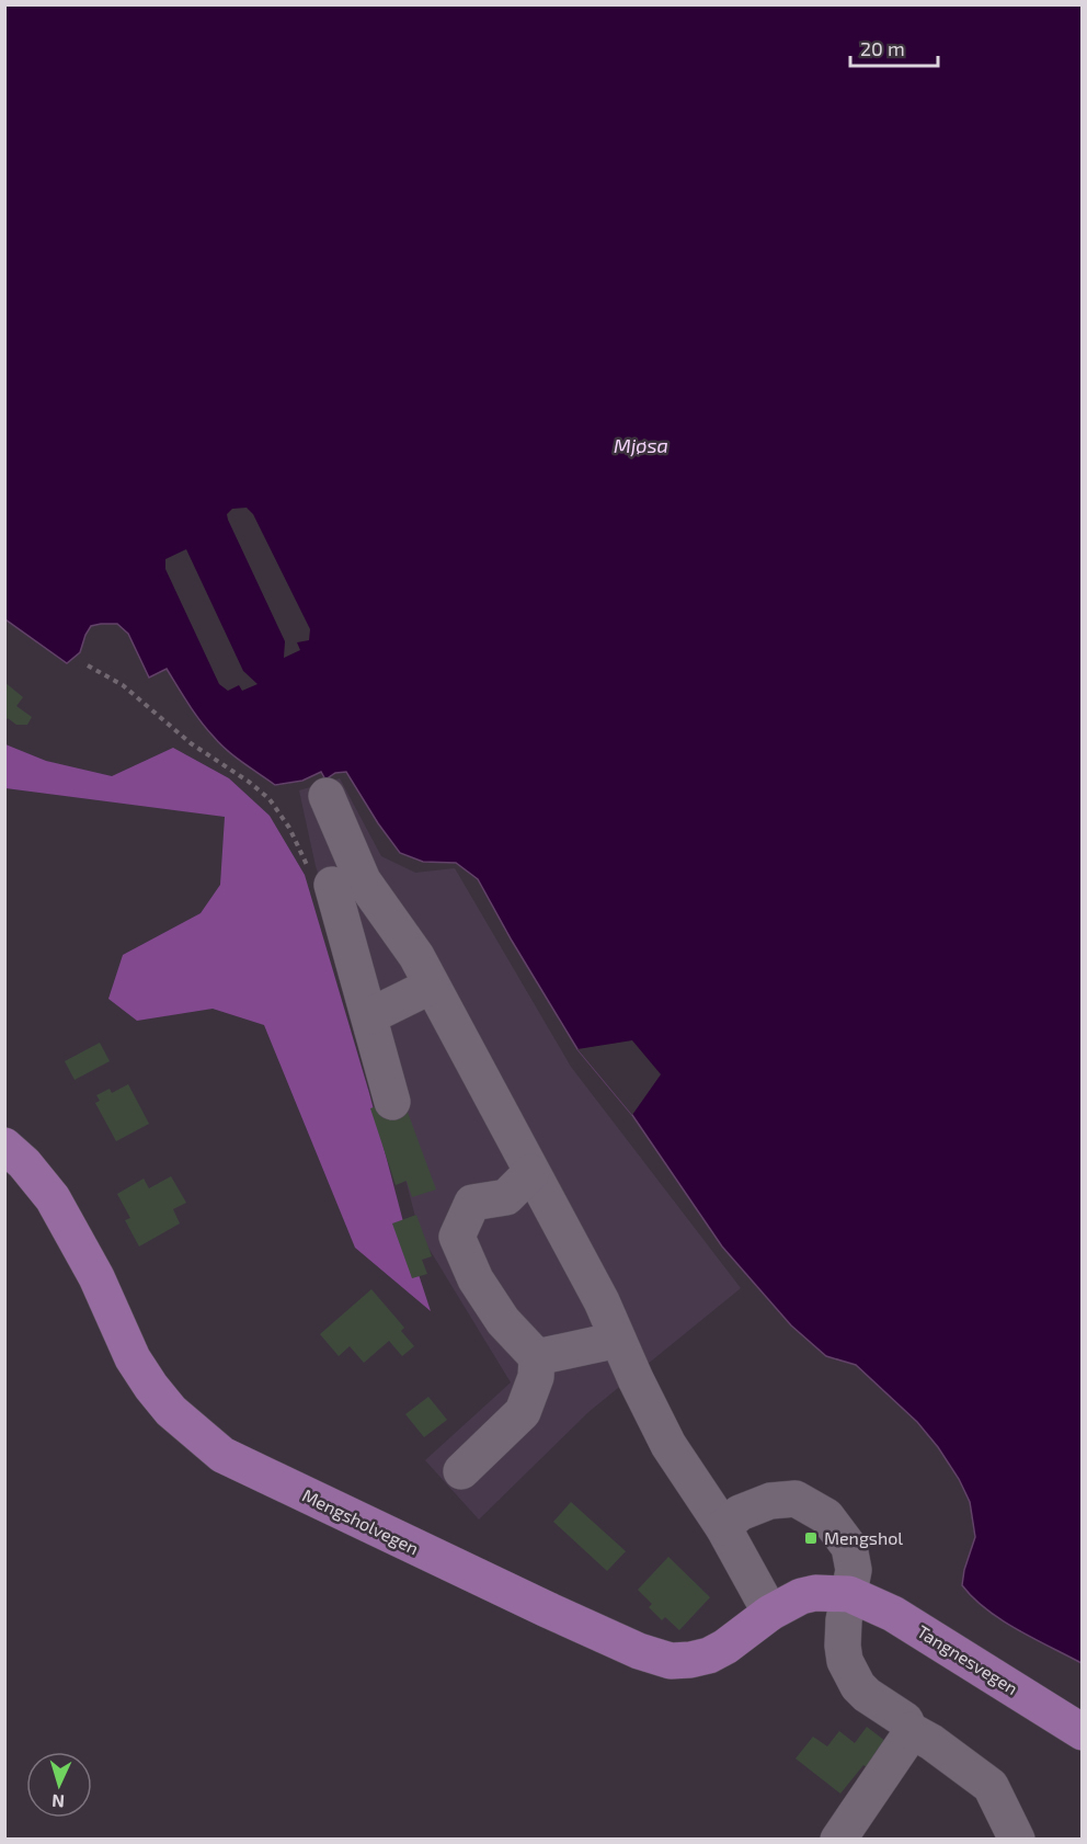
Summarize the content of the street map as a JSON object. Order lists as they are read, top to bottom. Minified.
{"streets":{"main road":["Mengsholvegen","Tangnesvegen"]},"crossings":[["Mengsholvegen","Tangnesvegen"]],"water":["Mjøsa"],"places":{"transit":["Mengshol"]},"scale_bar":"20 m","north":"bottom"}
